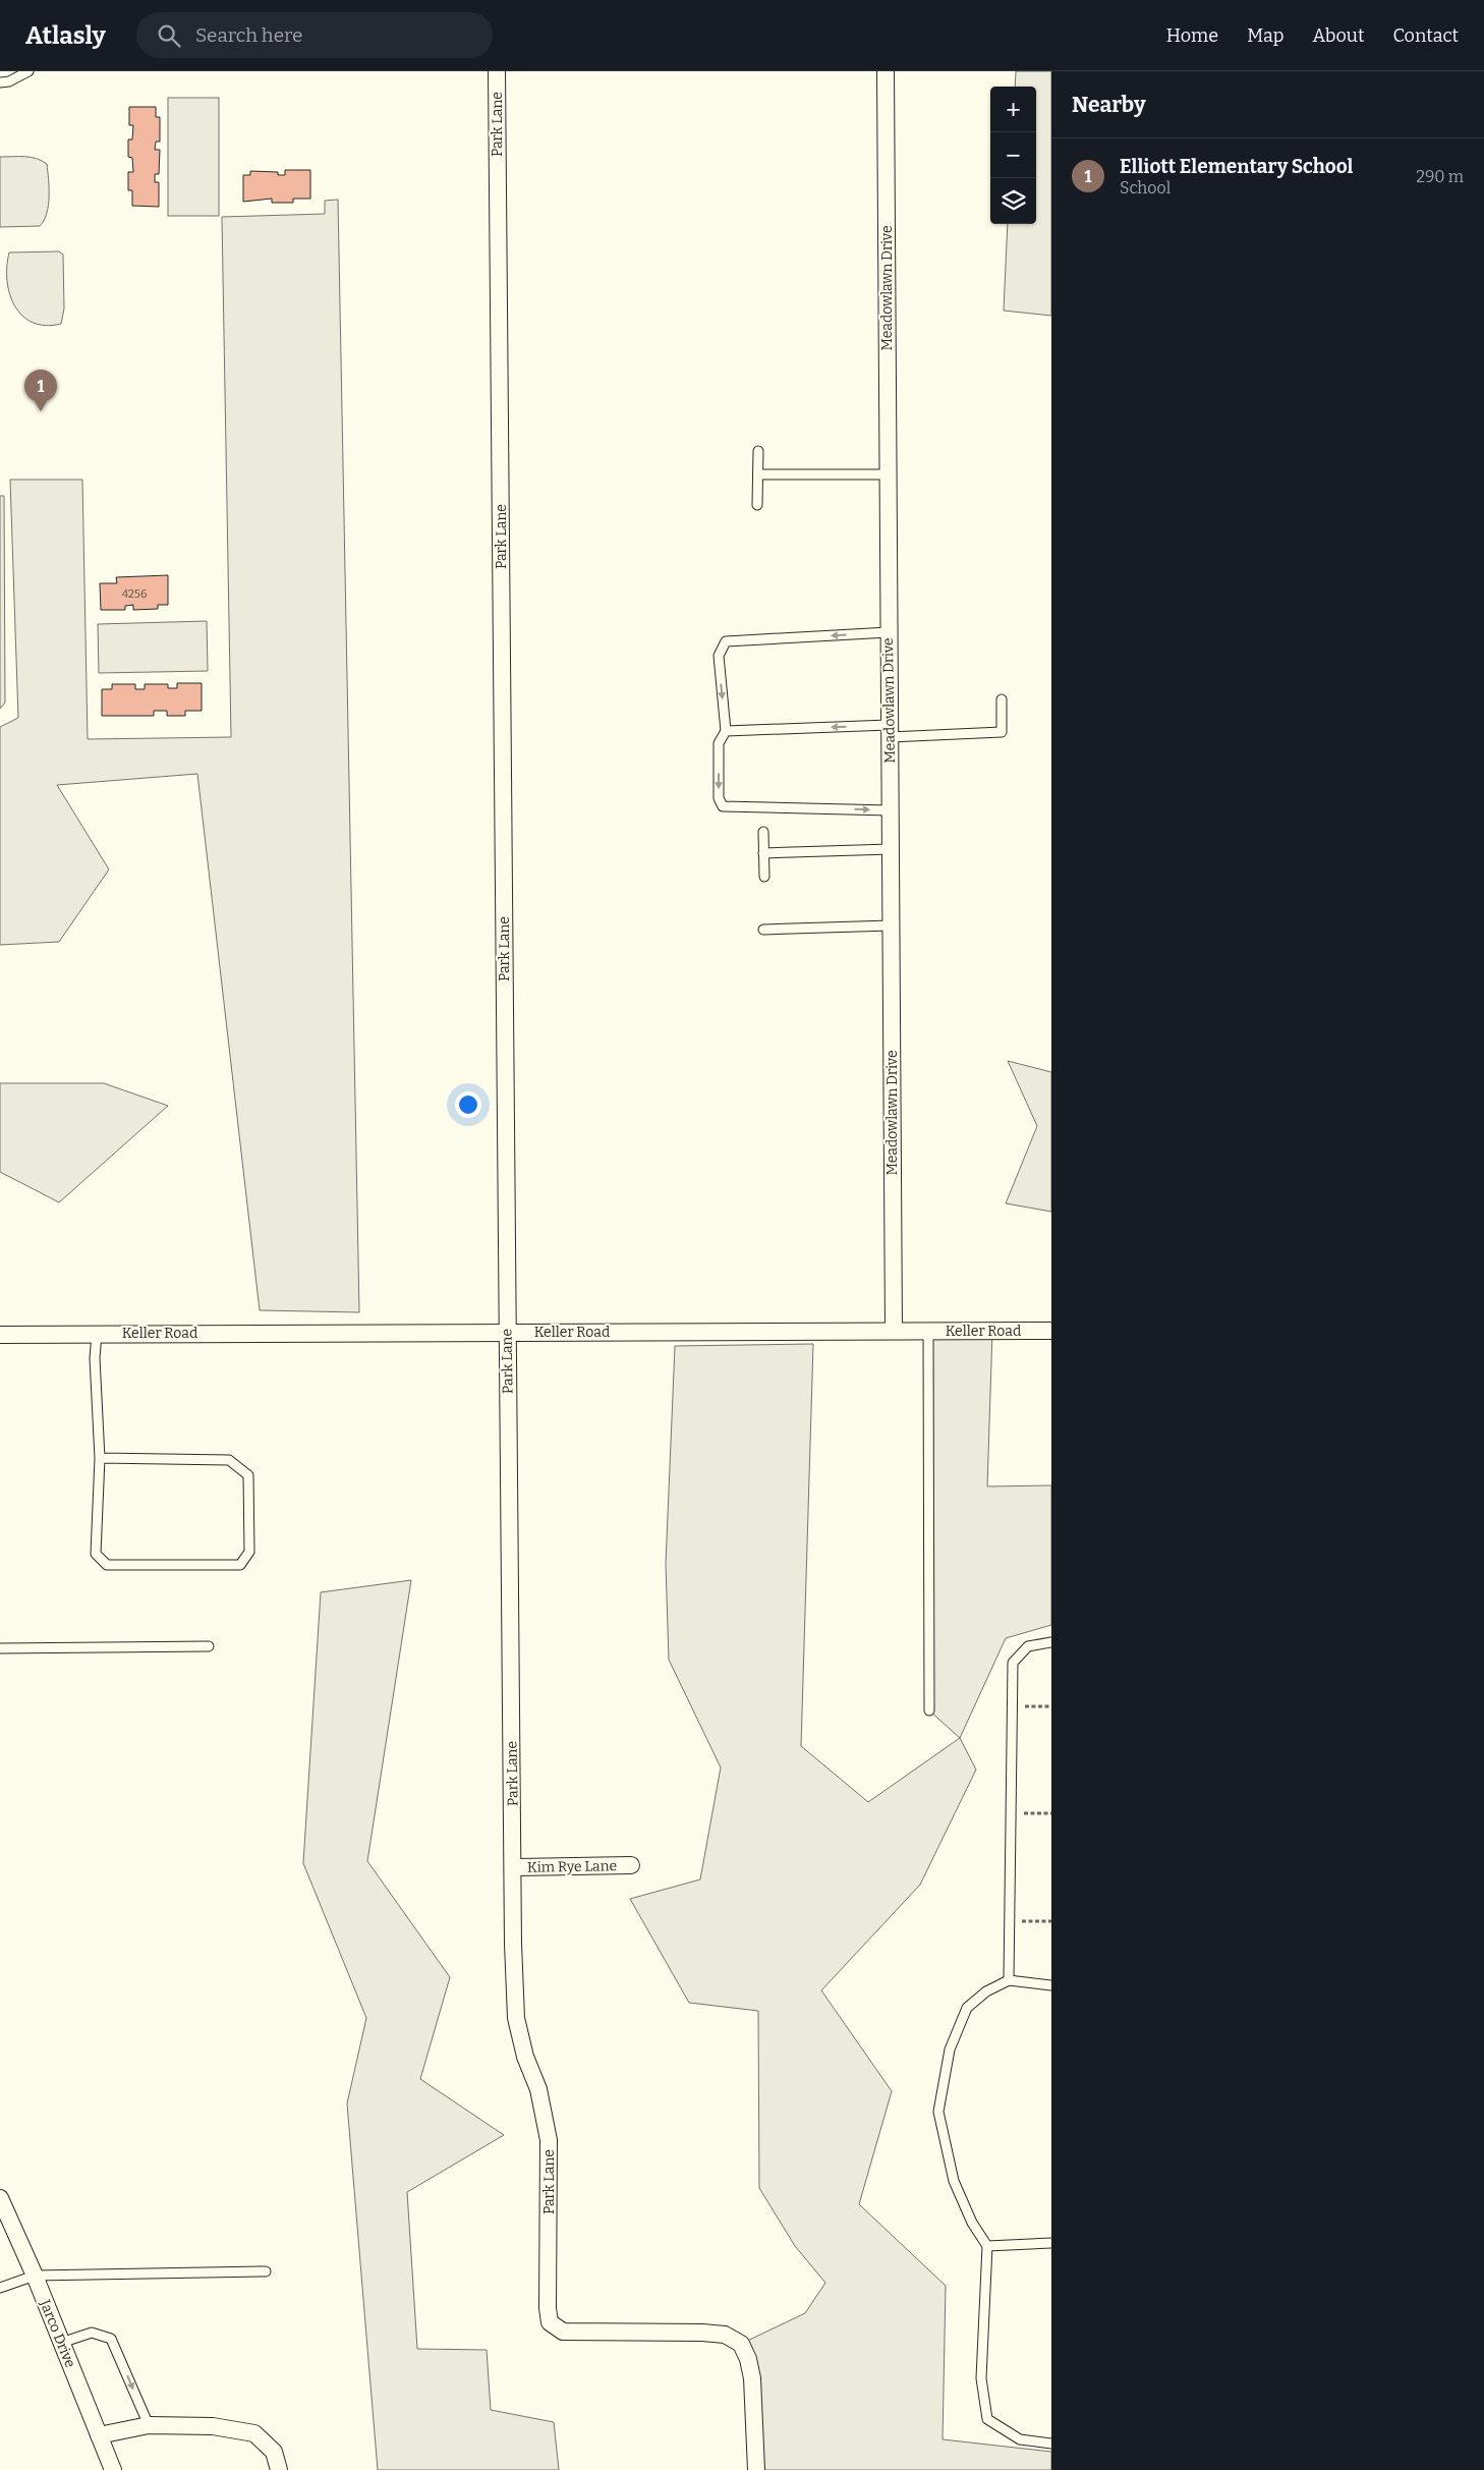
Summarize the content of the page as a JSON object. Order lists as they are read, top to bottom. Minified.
{"streets":{"street":["Park Lane","Meadowlawn Drive","Keller Road","Kim Rye Lane","Jarco Drive"]},"crossings":[["Park Lane","Keller Road"],["Park Lane","Kim Rye Lane"],["Meadowlawn Drive","Keller Road"]],"house_numbers":["4256"],"page":{"header":"Atlasly","search":"Search here","nav":["Home","Map","About","Contact"],"heading":"Nearby","map_buttons":["+","−"],"list":[{"mark":"1","name":"Elliott Elementary School","note":"School","value":"290 m"}],"pins":"1"}}
